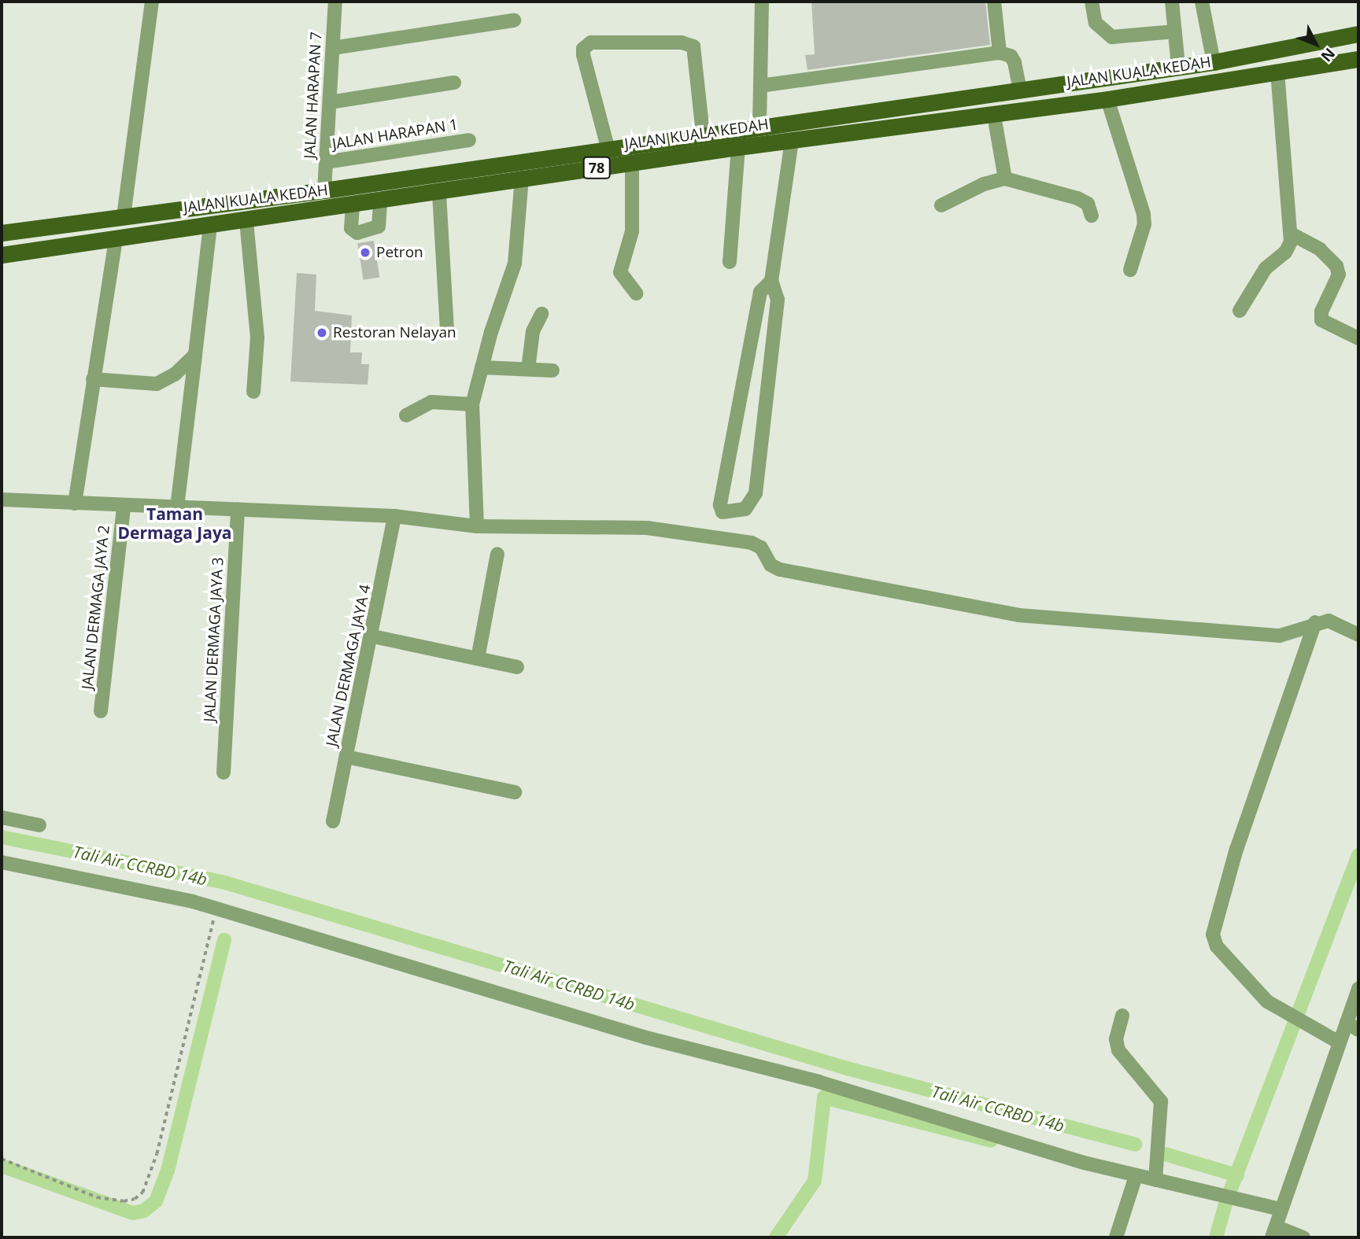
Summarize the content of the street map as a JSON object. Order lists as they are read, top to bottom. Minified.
{"streets":{"main road":["JALAN KUALA KEDAH","78"],"street":["JALAN HARAPAN 7","JALAN HARAPAN 1","JALAN DERMAGA JAYA 2","JALAN DERMAGA JAYA 3","JALAN DERMAGA JAYA 4"]},"crossings":[["JALAN KUALA KEDAH","JALAN HARAPAN 7"],["JALAN HARAPAN 7","JALAN HARAPAN 1"]],"districts":["Taman Dermaga Jaya"],"water":["Tali Air CCRBD 14b"],"places":["Petron","Restoran Nelayan"],"north":"bottom right"}
